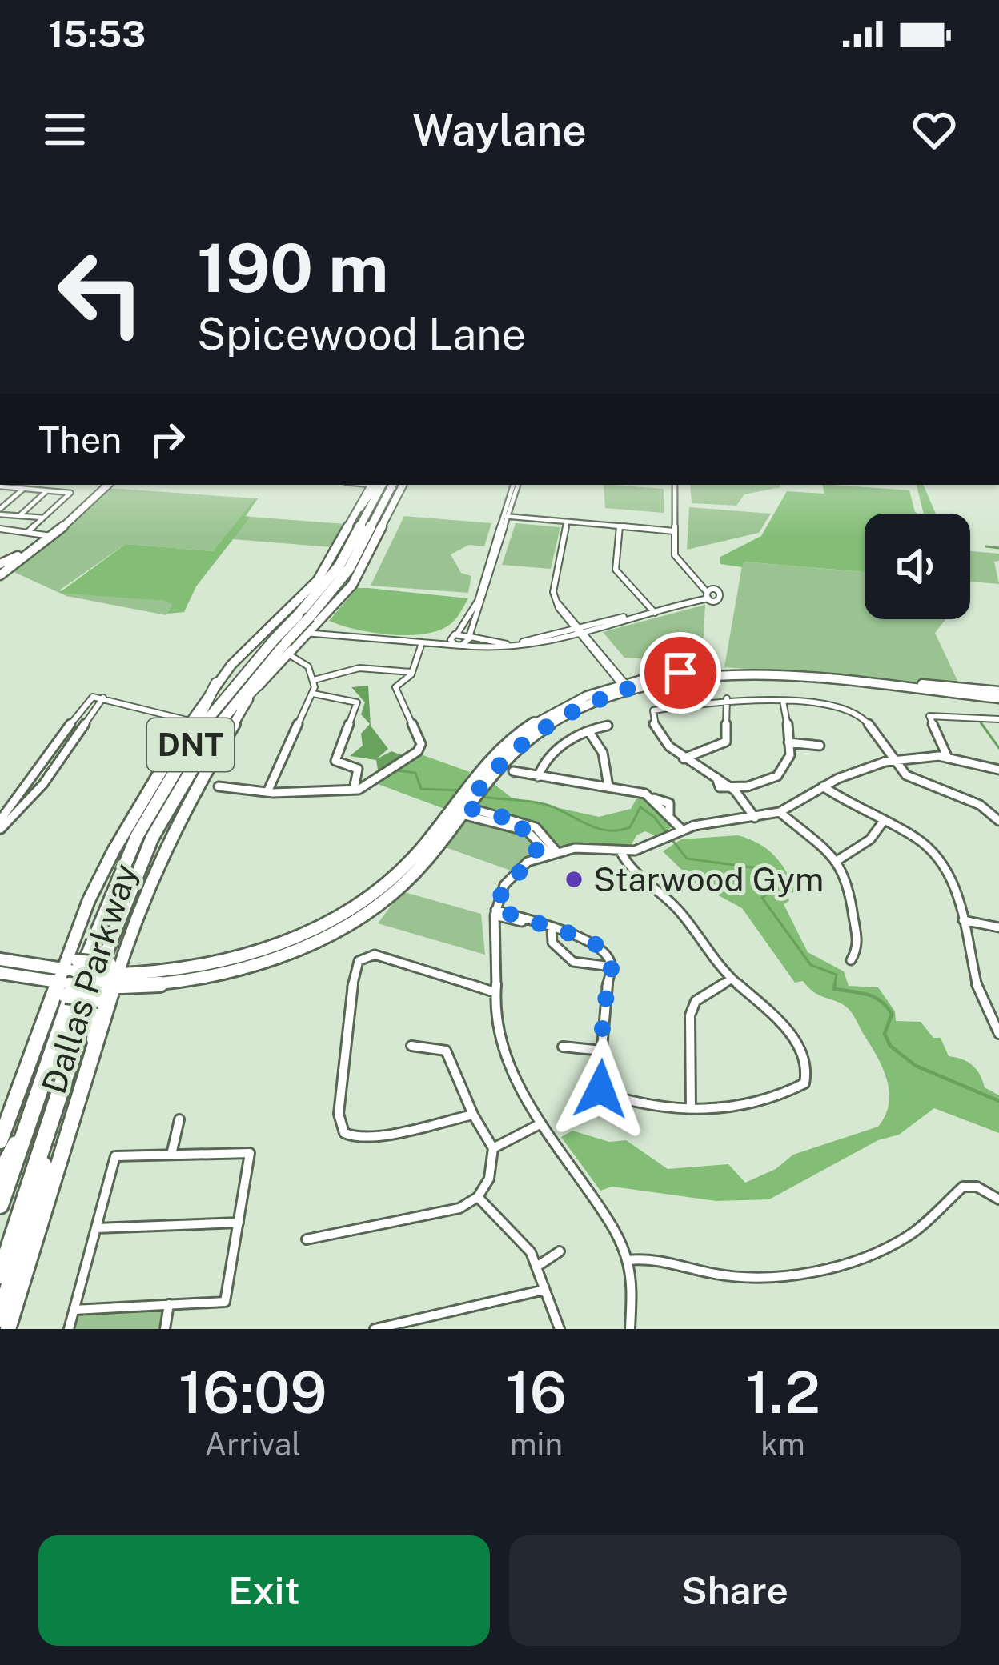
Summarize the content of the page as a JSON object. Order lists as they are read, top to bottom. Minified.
{"streets":{"highway":["DNT"],"main road":["Dallas Parkway"]},"crossings":[["DNT","Dallas Parkway"]],"places":["Starwood Gym"],"page":{"status":"15:53","header":"Waylane","turn":["190 m","Spicewood Lane"],"then":"Then","eta":["16:09","Arrival","16","min","1.2","km"],"buttons":["Exit","Share"]}}
